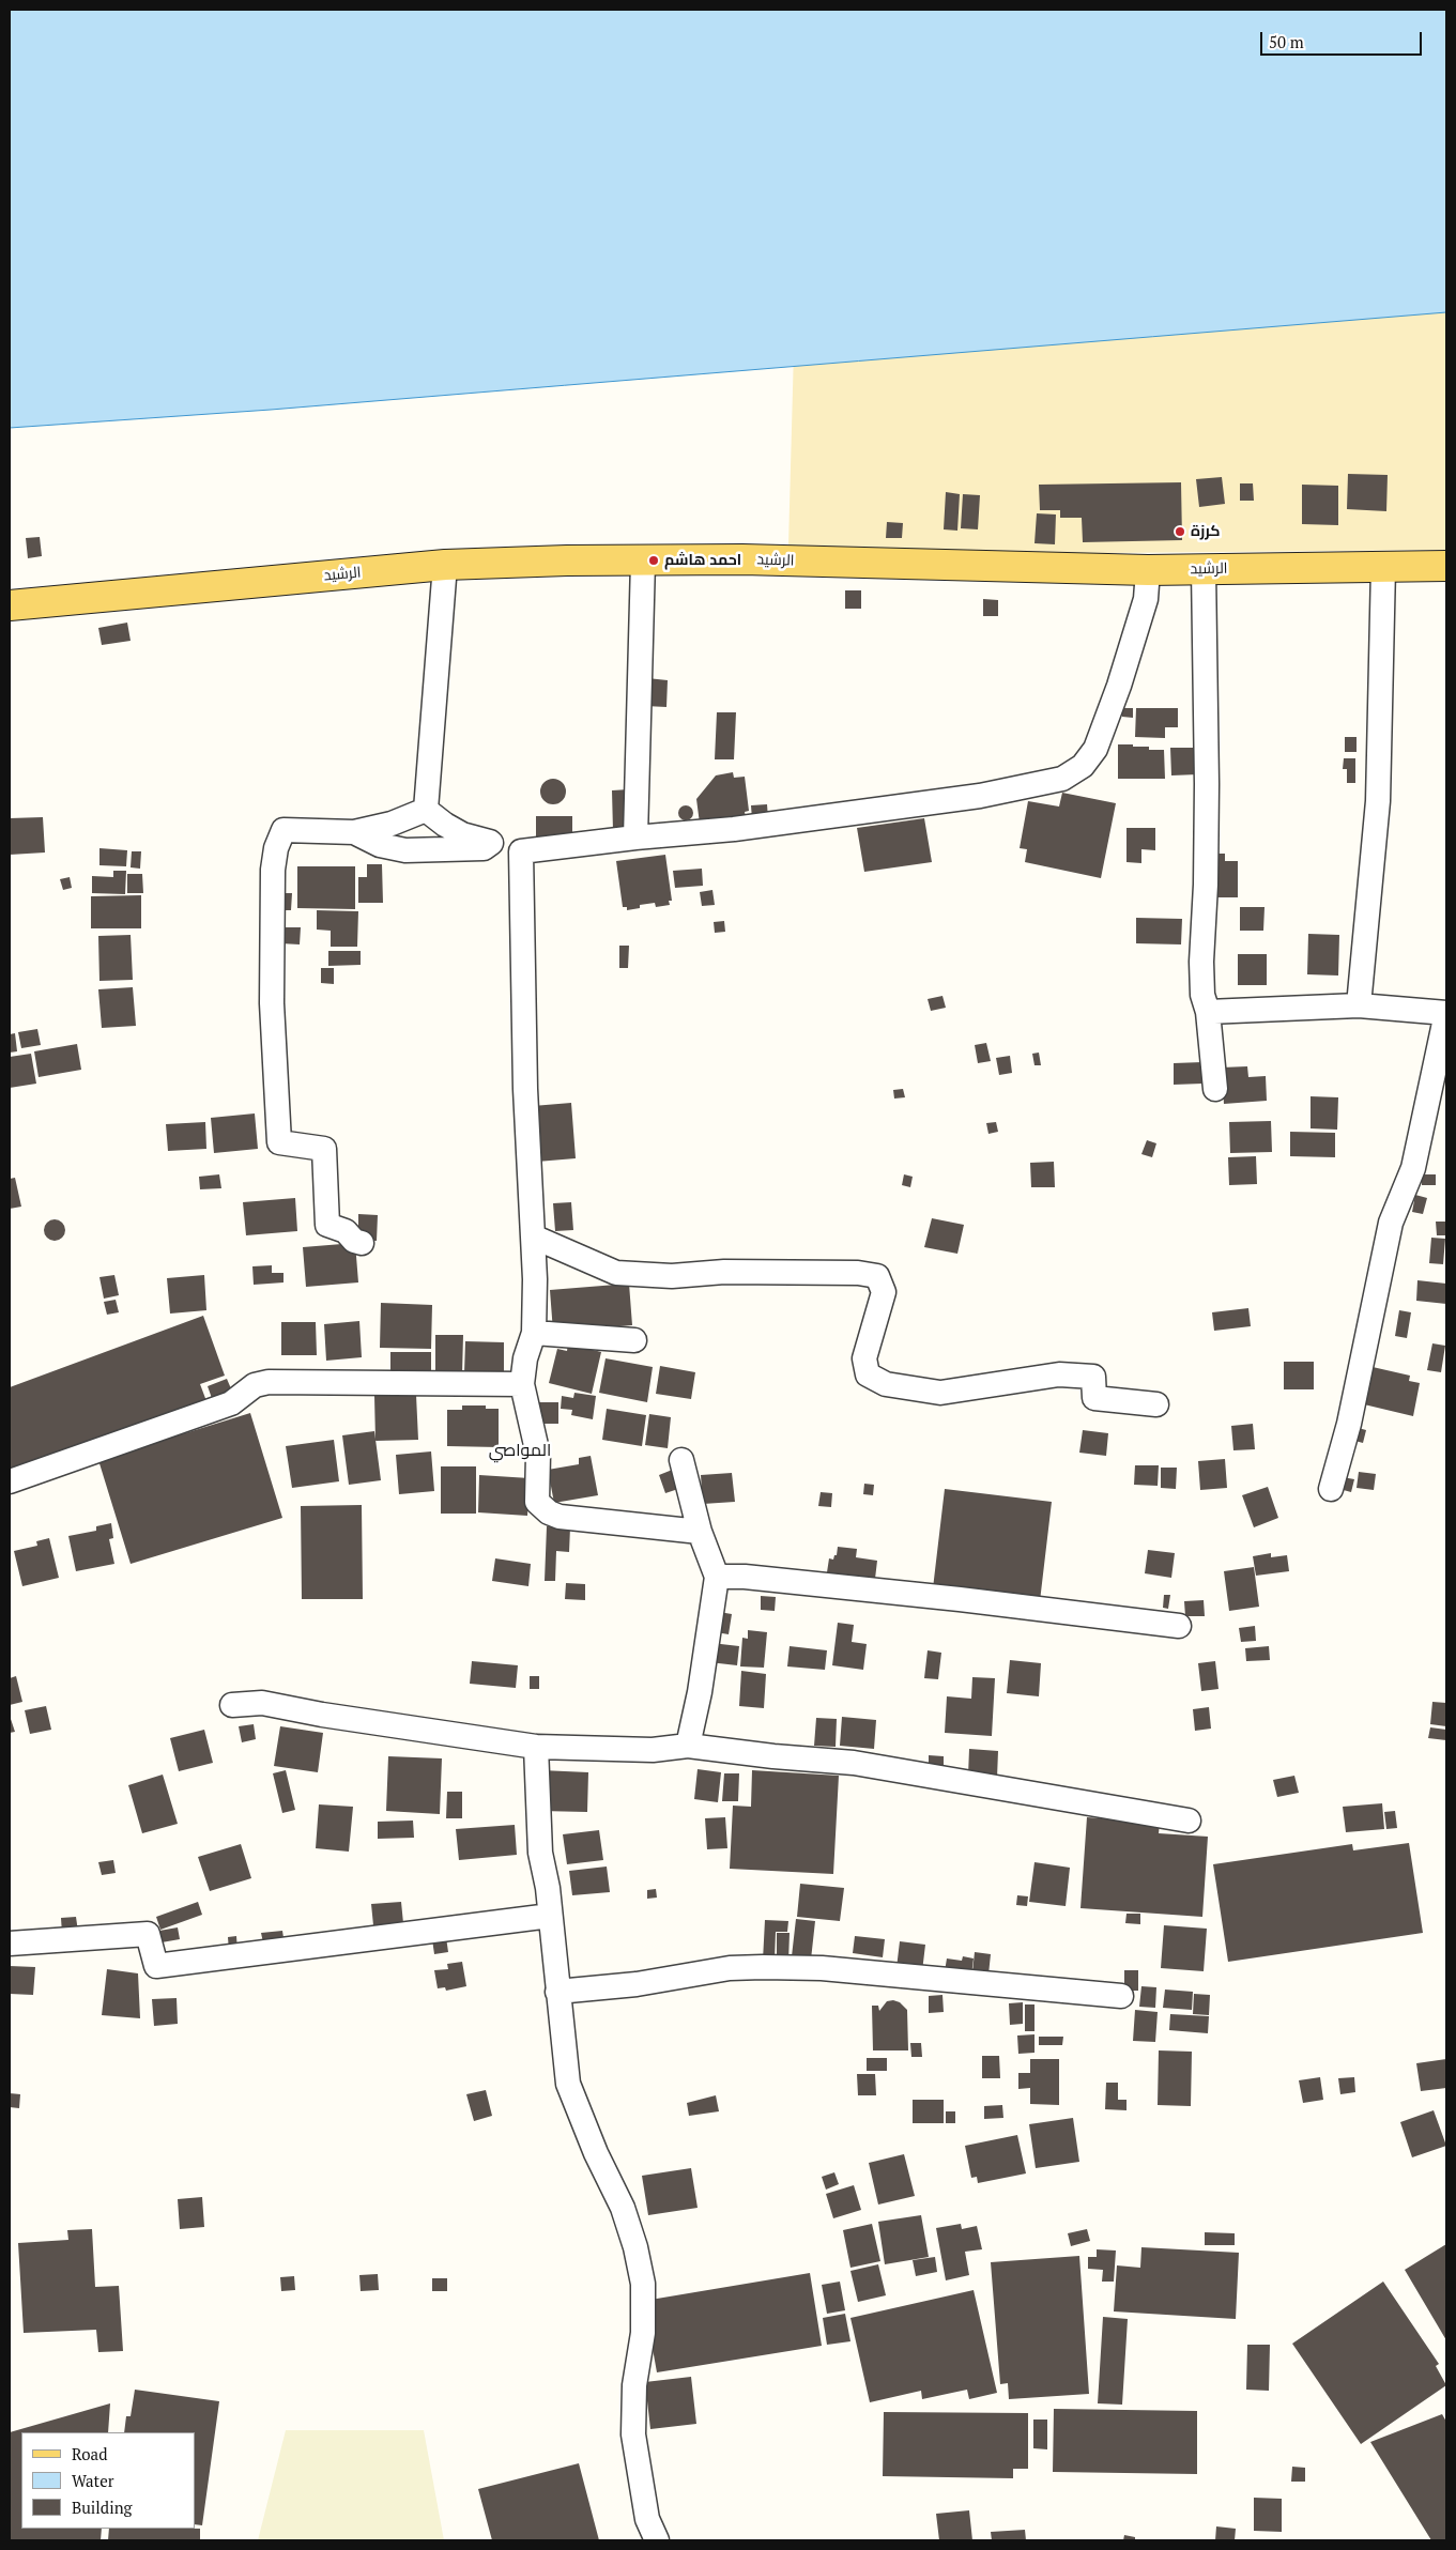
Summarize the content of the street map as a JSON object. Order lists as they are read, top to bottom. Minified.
{"streets":{"main road":["الرشيد"]},"districts":["المواصي"],"places":["كرزة","احمد هاشم"],"legend":["Road","Water","Building"],"scale_bar":"50 m"}
